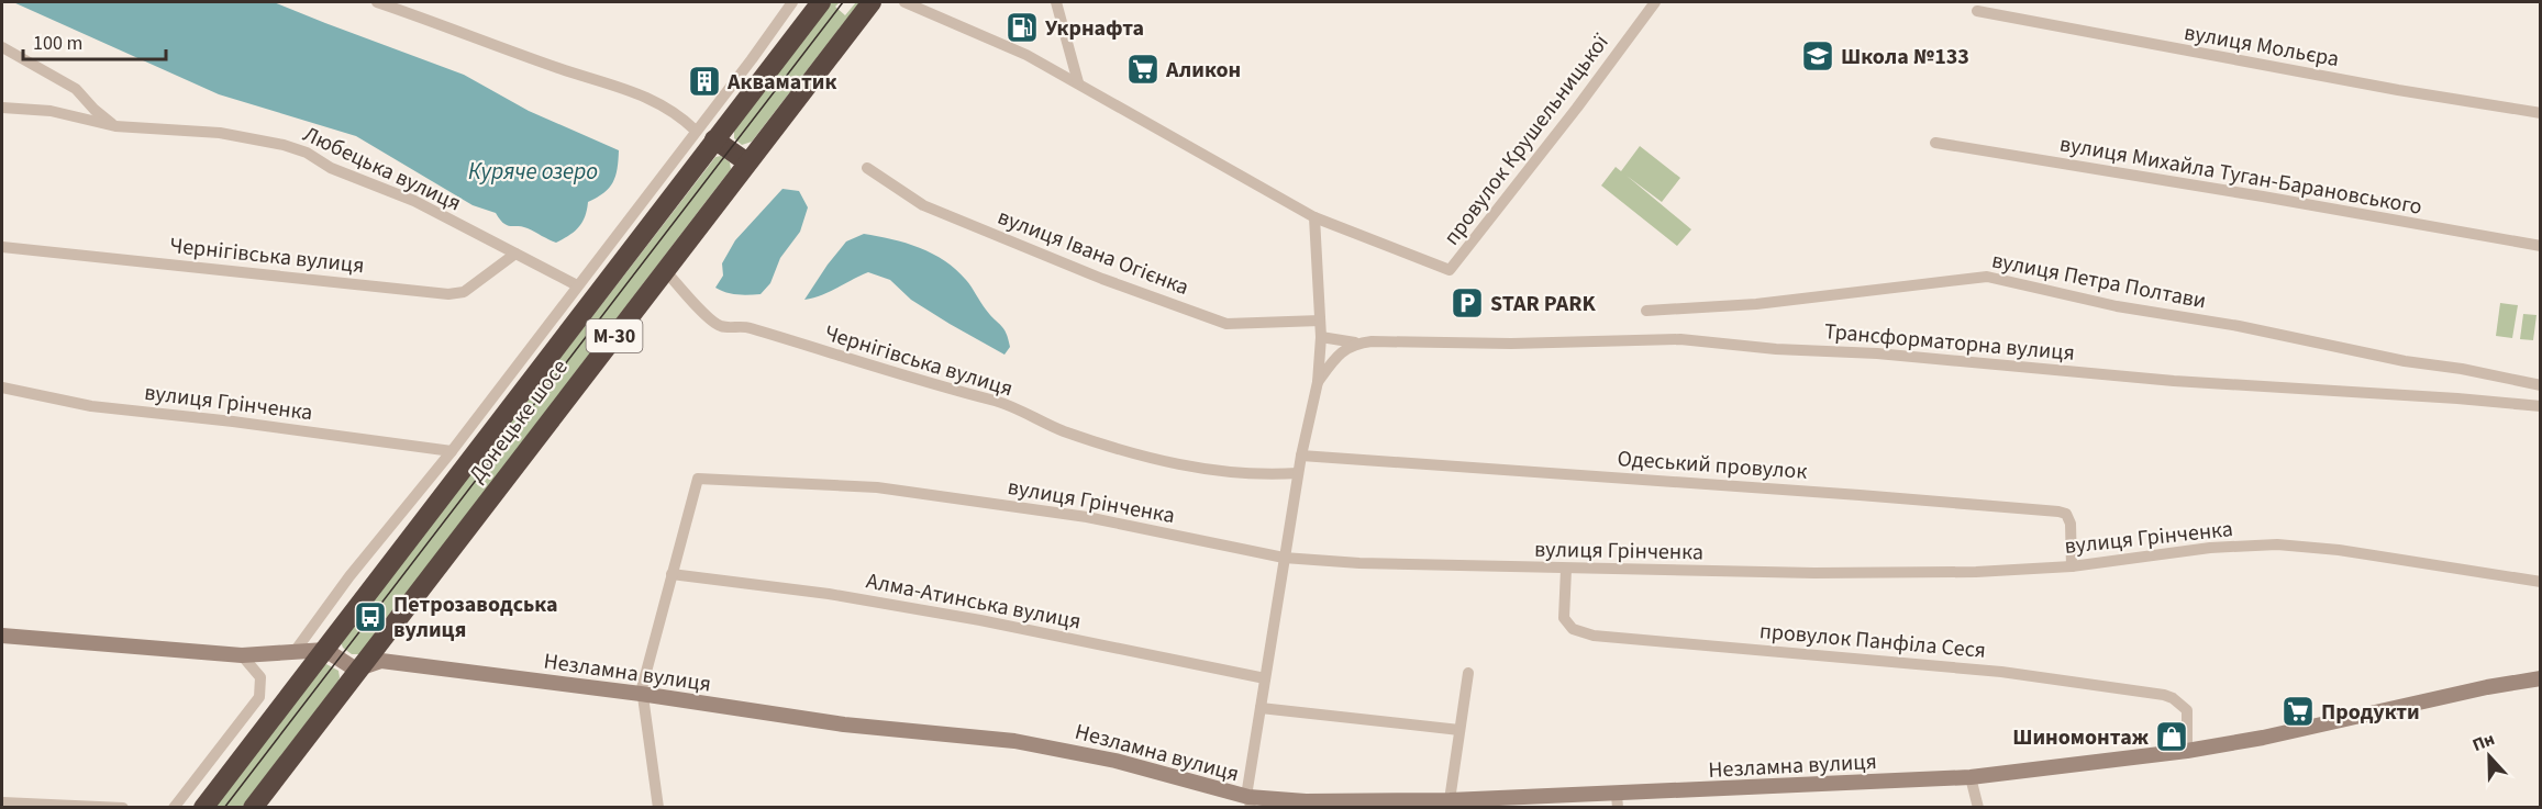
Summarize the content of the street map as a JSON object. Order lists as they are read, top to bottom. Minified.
{"streets":{"highway":["М-30","Донецьке шосе"],"street":["вулиця Мольєра","провулок Крушельницької","Любецька вулиця","вулиця Михайла Туган-Барановського","вулиця Івана Огієнка","Чернігівська вулиця","вулиця Петра Полтави","Трансформаторна вулиця","вулиця Грінченка","Одеський провулок","Алма-Атинська вулиця","провулок Панфіла Сеся","Незламна вулиця"]},"crossings":[["Любецька вулиця","Чернігівська вулиця"],["Любецька вулиця","Донецьке шосе"],["Чернігівська вулиця","Донецьке шосе"],["вулиця Грінченка","Донецьке шосе"],["вулиця Грінченка","Одеський провулок"],["вулиця Грінченка","Алма-Атинська вулиця"],["вулиця Грінченка","провулок Панфіла Сеся"],["Донецьке шосе","Незламна вулиця"],["провулок Панфіла Сеся","Незламна вулиця"]],"water":["Куряче озеро"],"places":{"fuel station":["Укрнафта"],"school or university":["Школа №133"],"supermarket":["Аликон","Продукти"],"building":["Акваматик"],"parking":["STAR PARK"],"bus stop":["Петрозаводська вулиця"],"shop":["Шиномонтаж"]},"scale_bar":"100 m","north":"top"}
